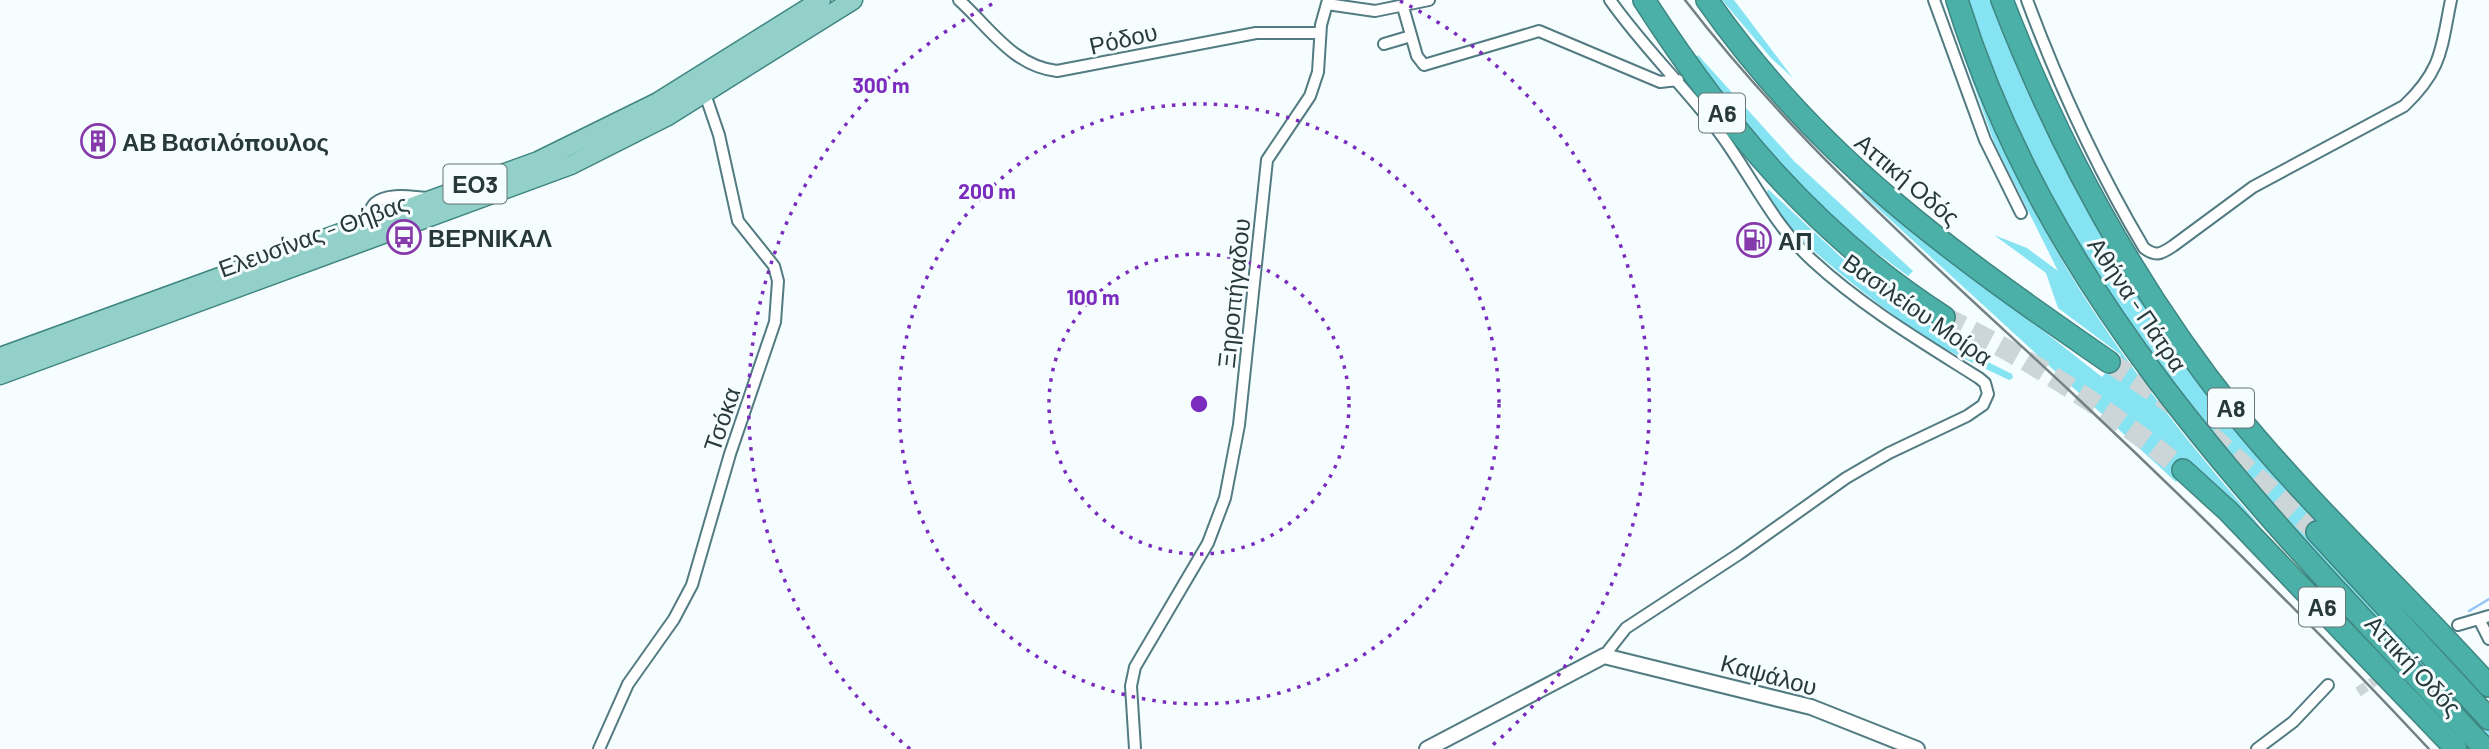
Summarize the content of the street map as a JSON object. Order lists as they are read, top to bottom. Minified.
{"streets":{"highway":["Α6","Αττική Οδός","Αθήνα - Πάτρα","Α8"],"main road":["ΕΟ3","Ελευσίνας - Θήβας"],"street":["Ρόδου","Ξηροπήγαδου","Βασιλείου Μοίρα","Τσόκα","Καψάλου"]},"crossings":[["Ρόδου","Ξηροπήγαδου"],["Ελευσίνας - Θήβας","Τσόκα"],["Βασιλείου Μοίρα","Καψάλου"]],"places":{"building":["ΑΒ Βασιλόπουλος"],"bus stop":["ΒΕΡΝΙΚΑΛ"],"fuel station":["ΑΠ"]},"rings":["300 m","200 m","100 m"]}
